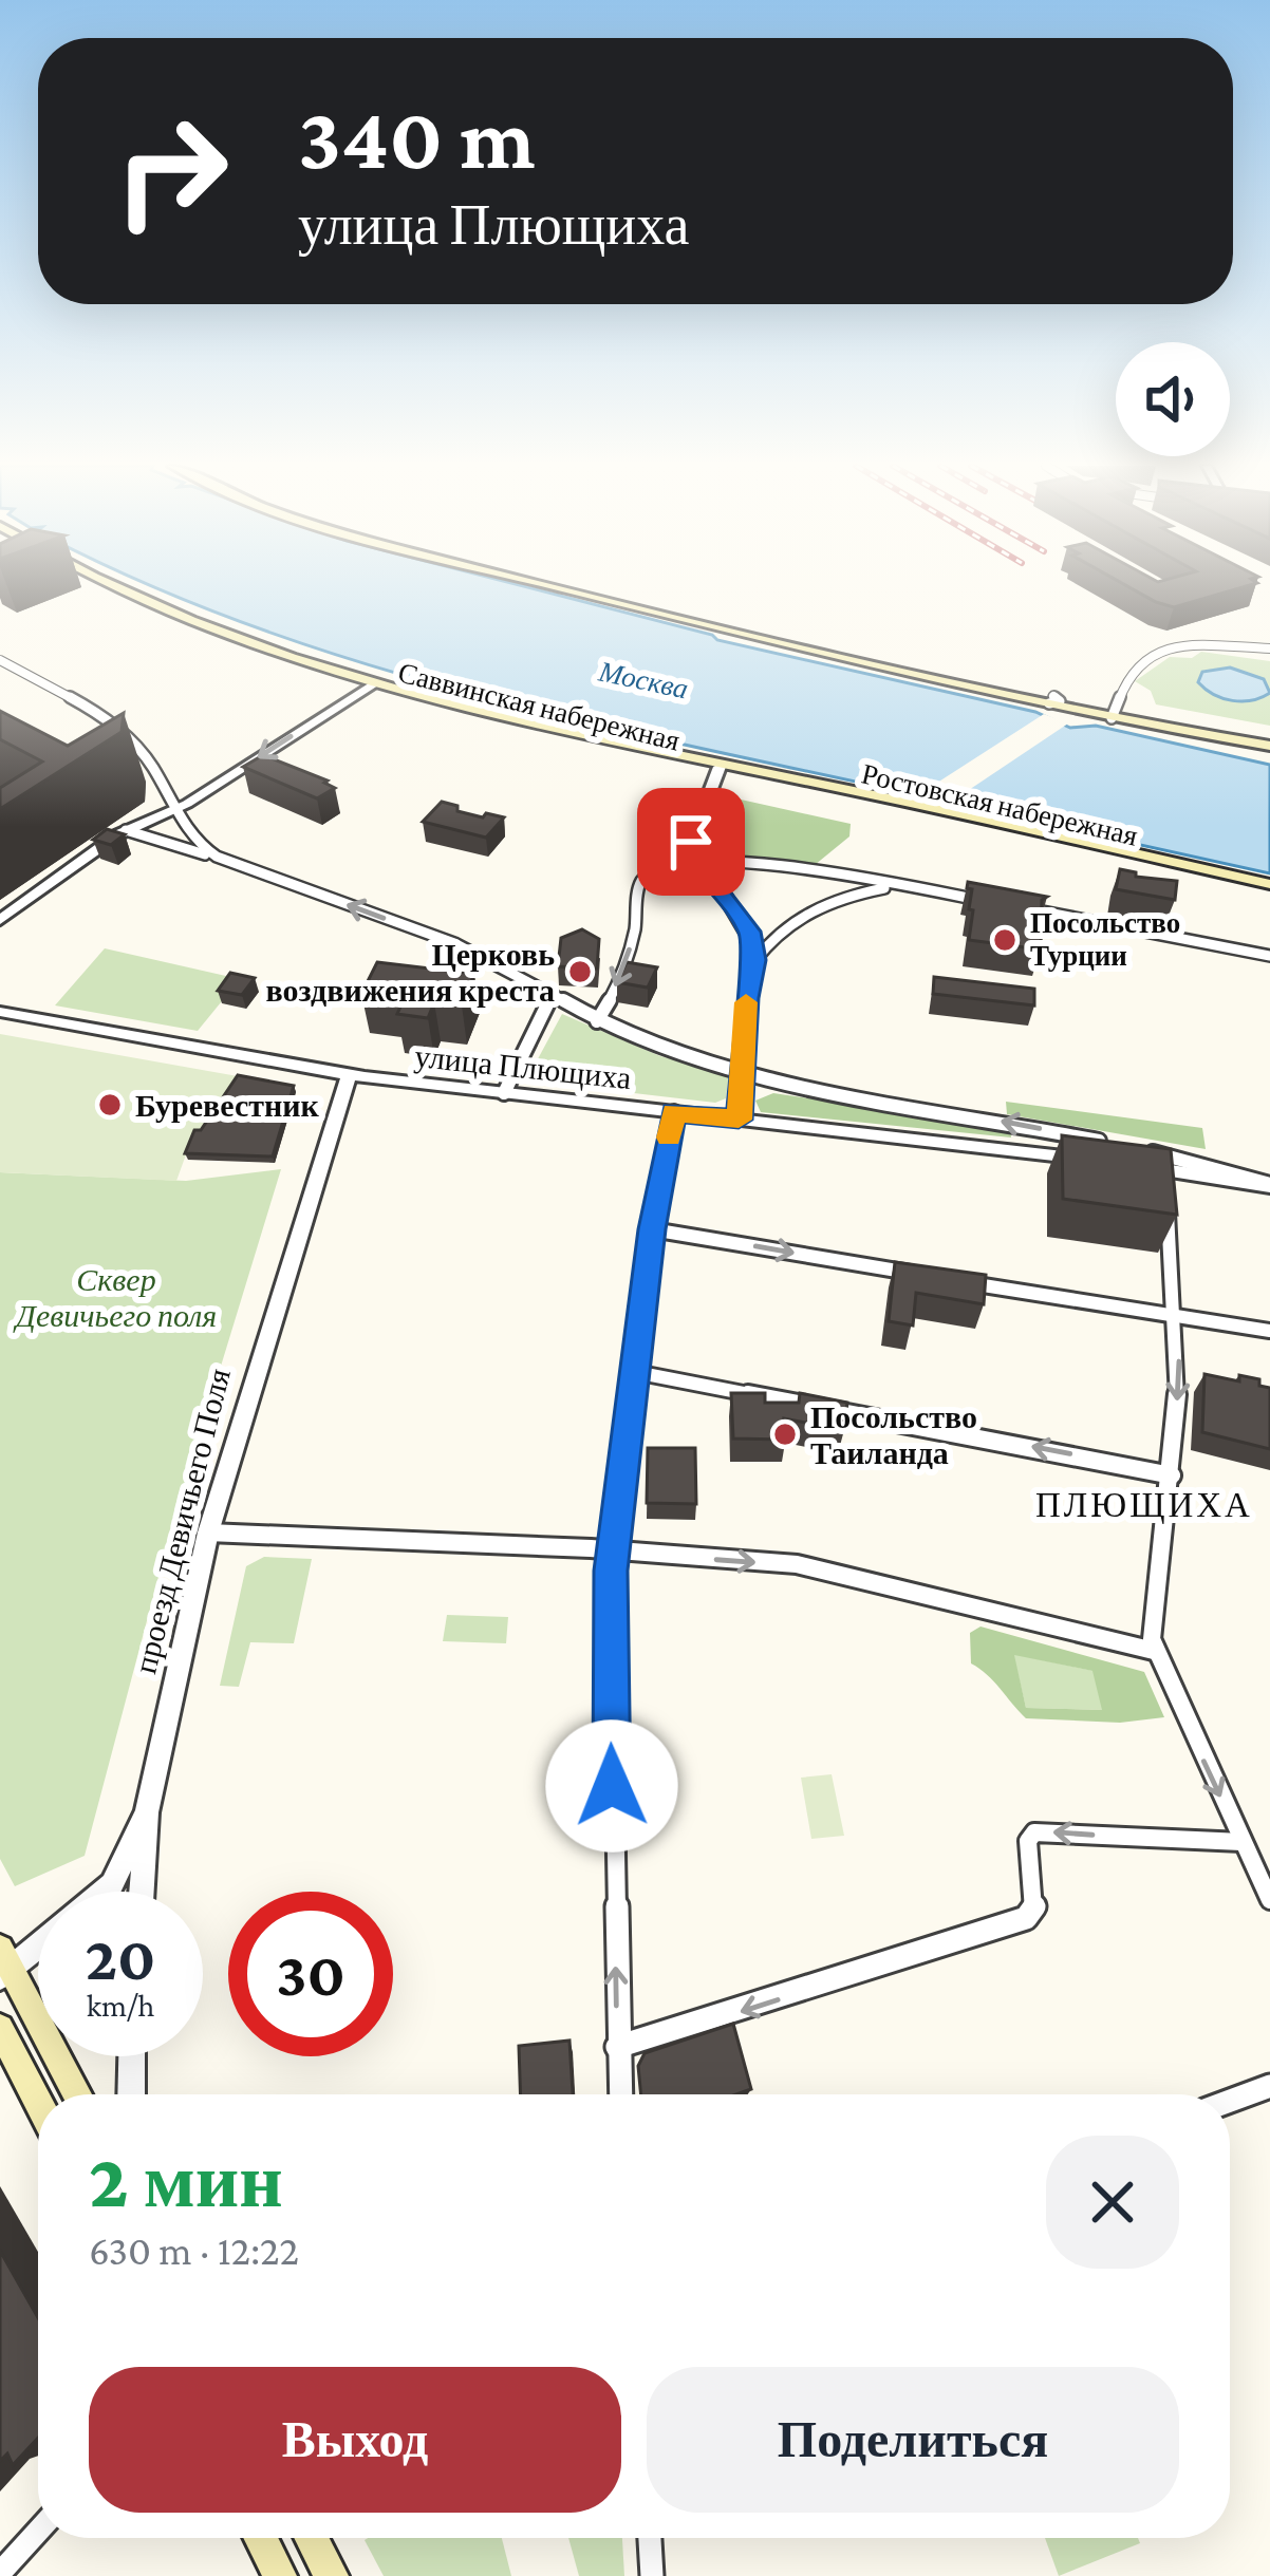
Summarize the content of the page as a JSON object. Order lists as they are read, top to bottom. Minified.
{"streets":{"main road":["Саввинская набережная","Ростовская набережная"],"street":["улица Плющиха","проезд Девичьего Поля"]},"crossings":[["Саввинская набережная","Ростовская набережная"],["улица Плющиха","проезд Девичьего Поля"]],"districts":["ПЛЮЩИХА"],"water":["Москва"],"parks":["Сквер Девичьего поля"],"places":["Посольство Турции","Церковь воздвижения креста","Буревестник","Посольство Таиланда"],"page":{"turn":["340 m","улица Плющиха"],"speed":"20 km/h","limit":"30","heading":["2 мин","630 m · 12:22"],"buttons":["Выход","Поделиться"]}}
